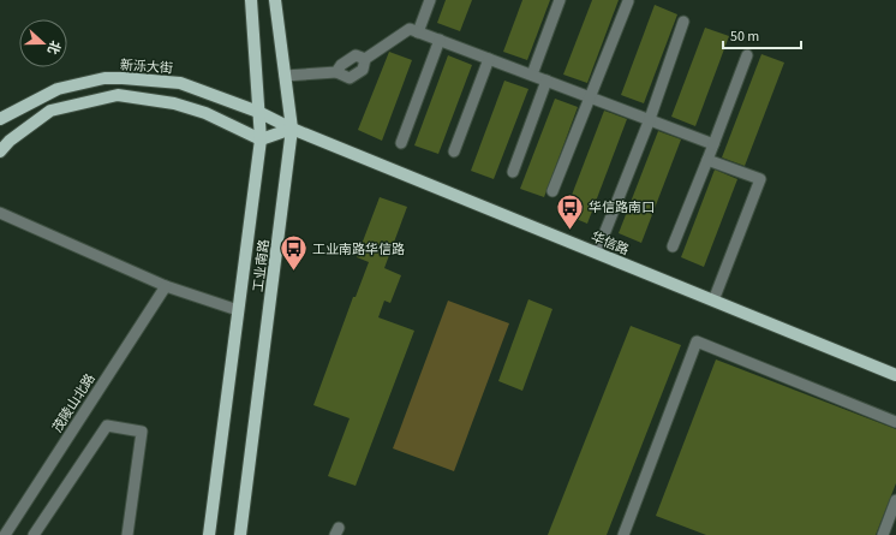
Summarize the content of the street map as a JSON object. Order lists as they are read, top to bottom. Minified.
{"streets":{"main road":["新泺大街","华信路","工业南路"],"street":["茂陵山北路"]},"crossings":[["新泺大街","华信路"],["新泺大街","工业南路"],["华信路","工业南路"]],"places":{"bus stop":["华信路南口","工业南路华信路"]},"scale_bar":"50 m","north":"right"}
